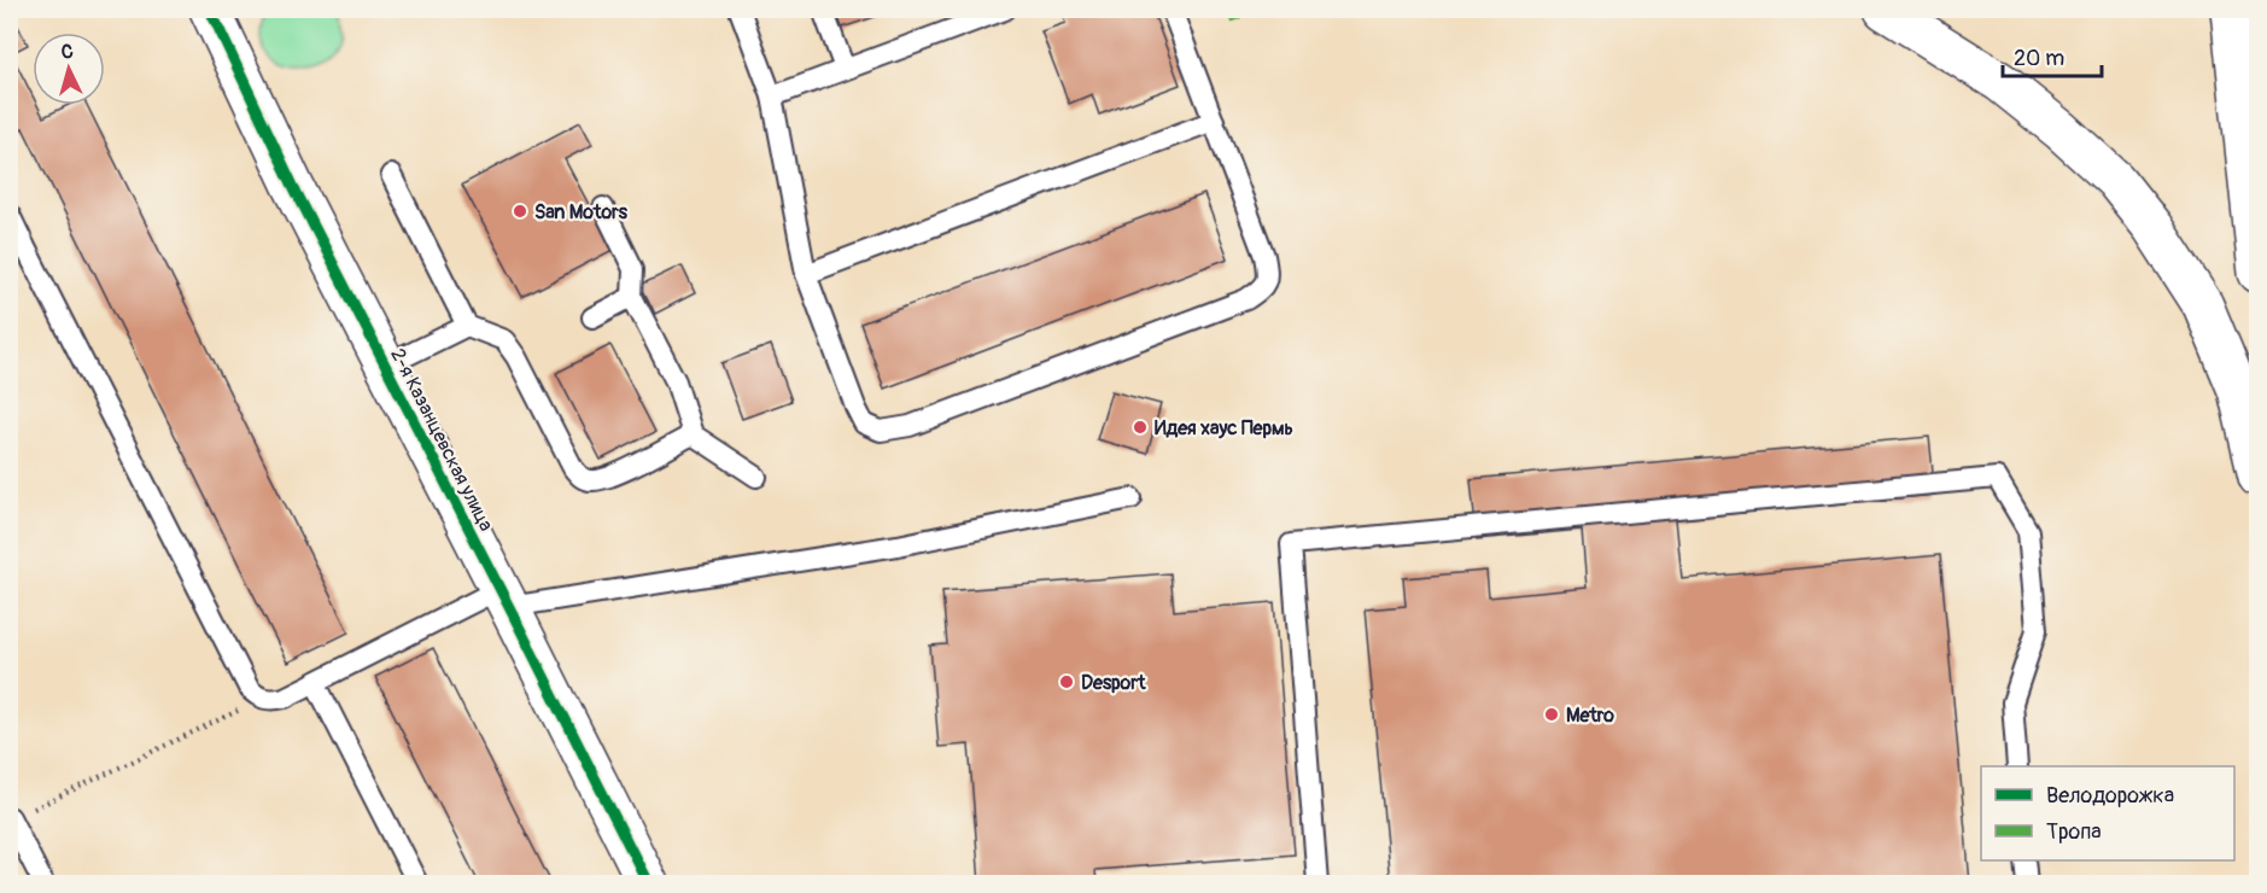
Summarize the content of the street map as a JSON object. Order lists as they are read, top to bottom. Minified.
{"streets":{"main road":["2-я Казанцевская улица"]},"places":["San Motors","Идея хаус Пермь","Desport","Metro"],"legend":["Велодорожка","Тропа"],"scale_bar":"20 m","north":"top"}
